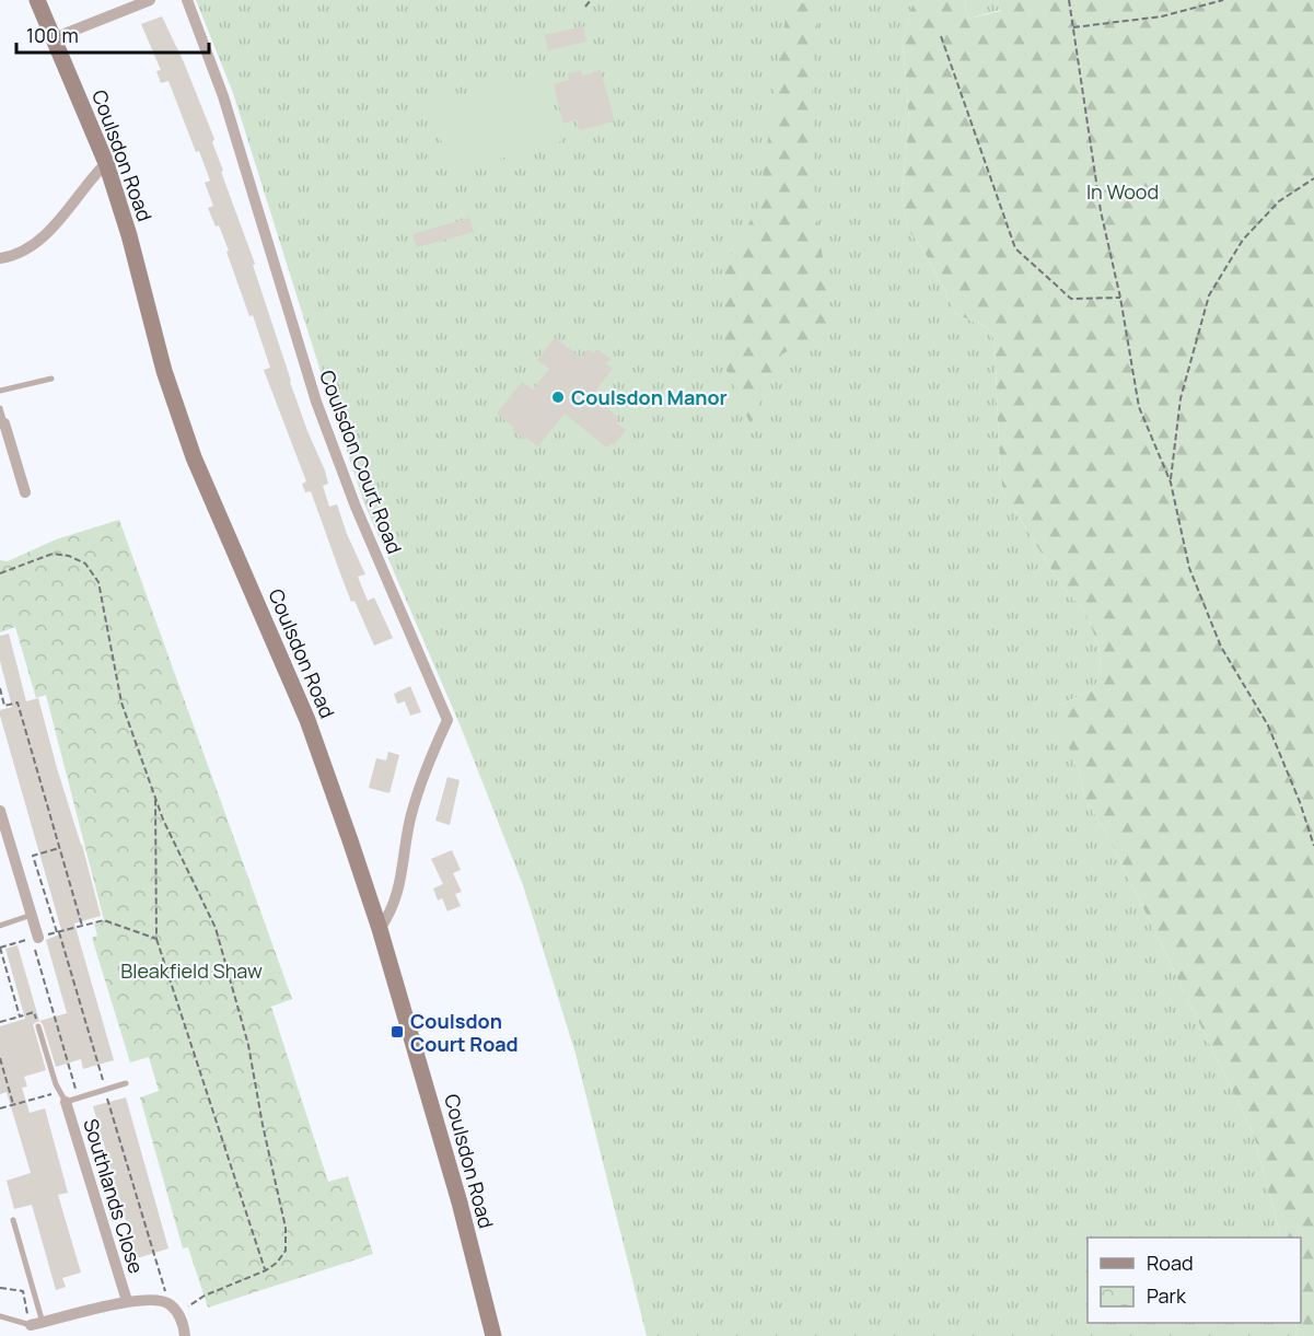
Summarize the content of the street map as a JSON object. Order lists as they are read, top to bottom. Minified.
{"streets":{"main road":["Coulsdon Road"],"street":["Coulsdon Court Road","Southlands Close"]},"crossings":[["Coulsdon Road","Coulsdon Court Road"]],"parks":["In Wood","Bleakfield Shaw"],"places":{"other":["Coulsdon Manor"],"transit":["Coulsdon Court Road"]},"legend":["Road","Park"],"scale_bar":"100 m"}
